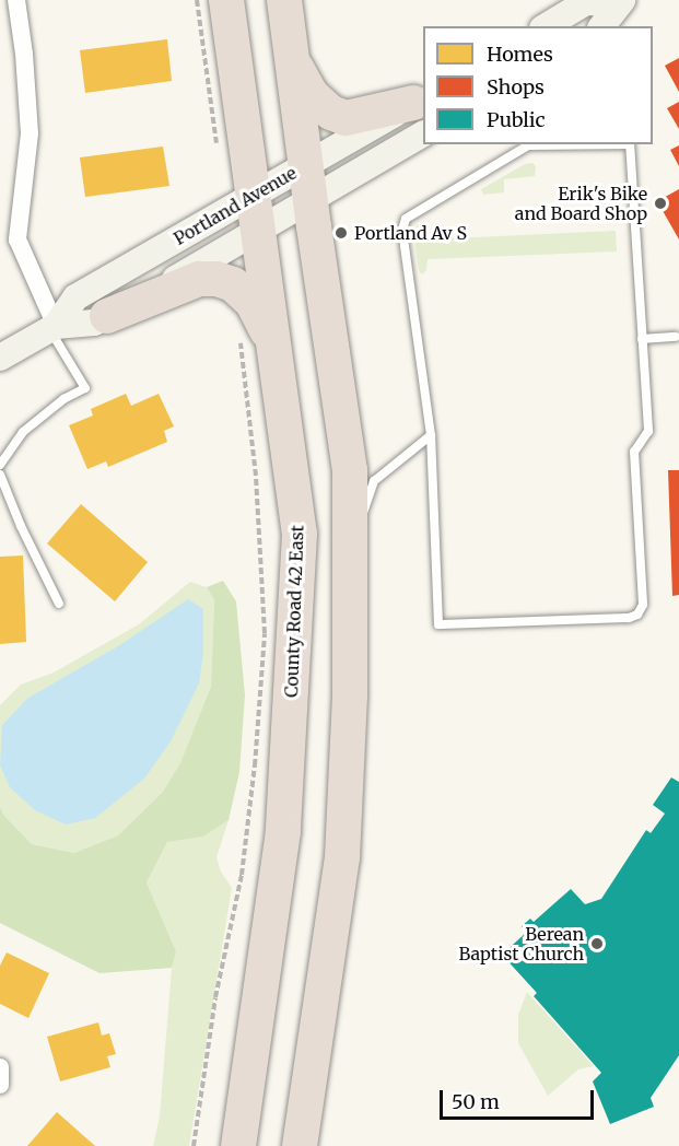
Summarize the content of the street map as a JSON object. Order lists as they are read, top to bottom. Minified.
{"streets":{"highway":["County Road 42 East"],"street":["Portland Avenue"]},"crossings":[["Portland Avenue","County Road 42 East"]],"places":["Erik's Bike and Board Shop","Portland Av S","Berean Baptist Church"],"legend":["Homes","Shops","Public"],"scale_bar":"50 m"}
